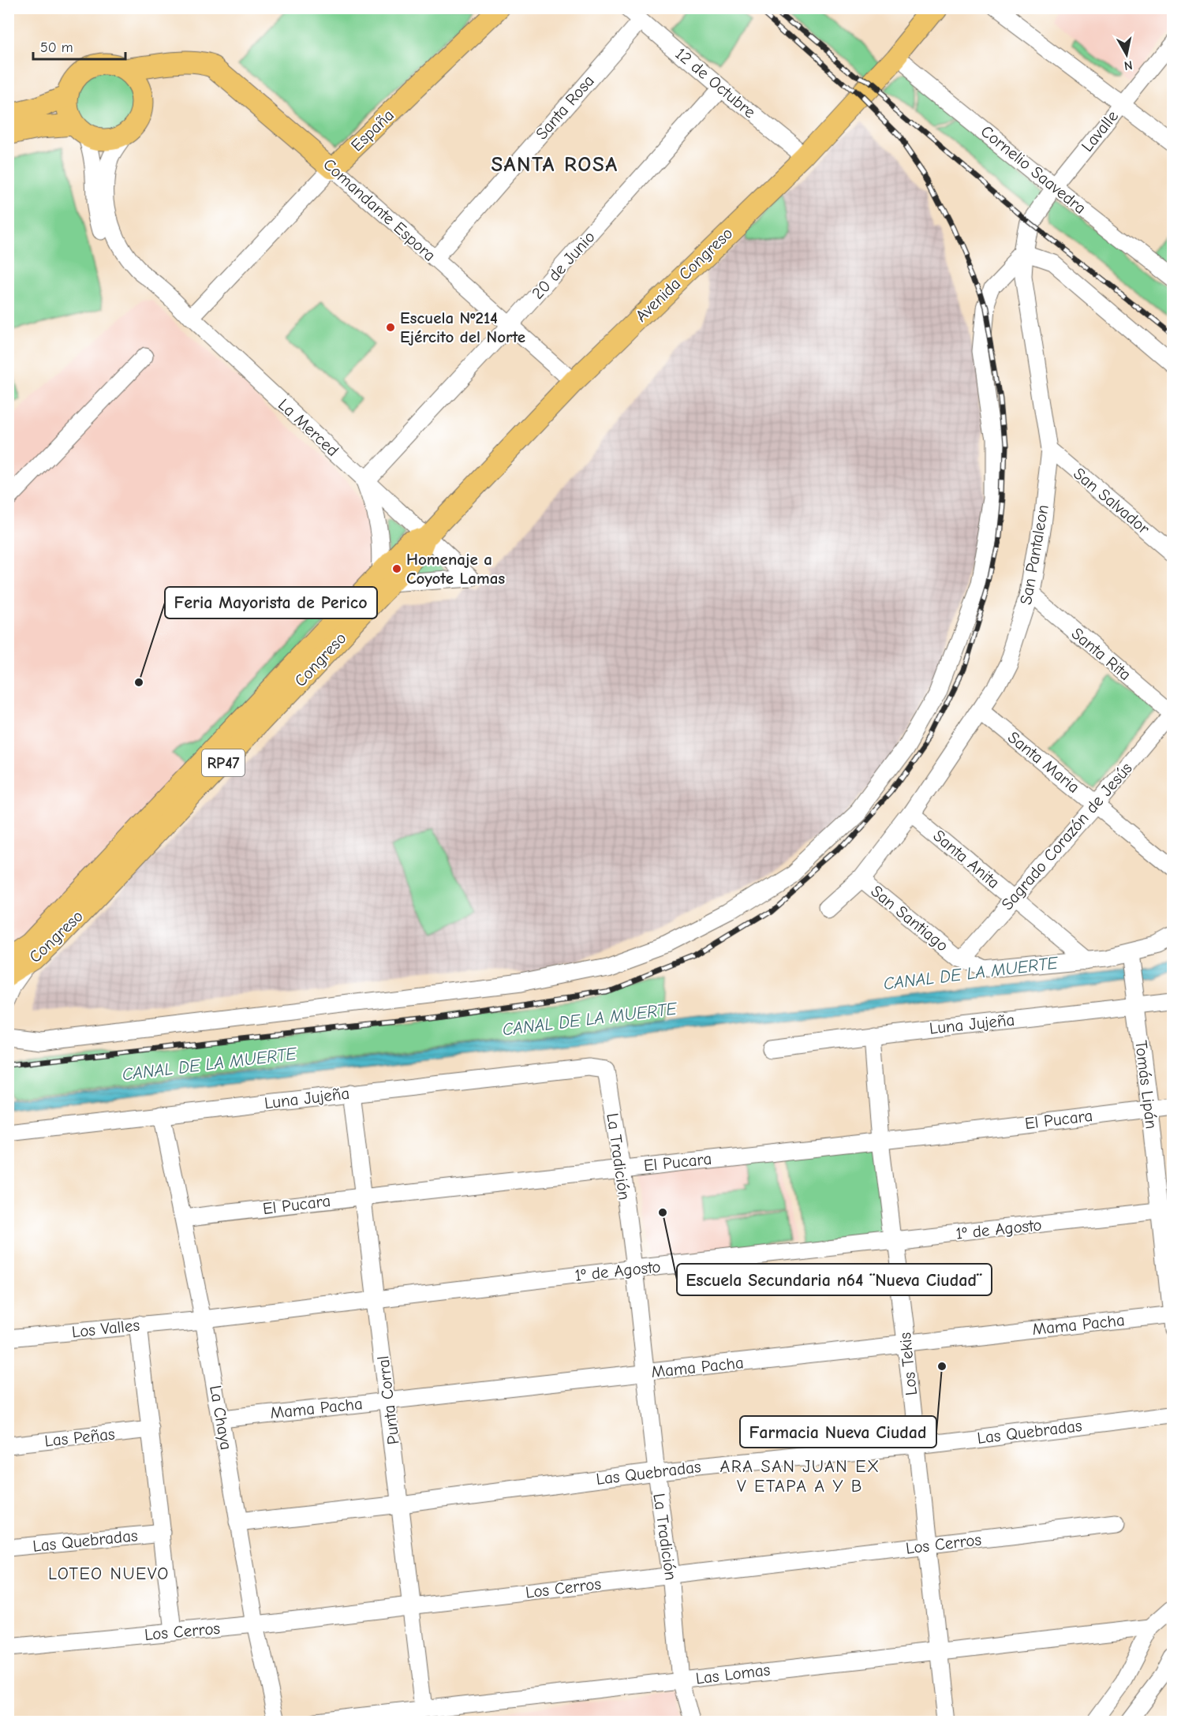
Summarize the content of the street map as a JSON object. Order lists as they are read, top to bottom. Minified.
{"streets":{"main road":["España","Comandante Espora","Avenida Congreso","Congreso","RP47"],"street":["12 de Octubre","Santa Rosa","Lavalle","Cornelio Saavedra","20 de Junio","La Merced","San Salvador","San Pantaleon","Santa Rita","Santa Maria","Sagrado Corazón de Jesús","Santa Anita","San Santiago","Luna Jujeña","Tomás Lipán","El Pucara","La Tradición","1º de Agosto","Mama Pacha","Los Valles","Los Tekis","Punta Corral","La Chaya","Las Quebradas","Las Peñas","Los Cerros","Las Lomas"]},"crossings":[["12 de Octubre","Santa Rosa"],["12 de Octubre","20 de Junio"],["12 de Octubre","Avenida Congreso"],["Santa Rosa","Comandante Espora"],["España","Comandante Espora"],["España","La Merced"],["Lavalle","Cornelio Saavedra"],["Lavalle","San Pantaleon"],["Cornelio Saavedra","Avenida Congreso"],["Comandante Espora","20 de Junio"],["Comandante Espora","Avenida Congreso"],["20 de Junio","La Merced"],["Avenida Congreso","La Merced"],["Avenida Congreso","Congreso"],["La Merced","Congreso"],["San Salvador","San Pantaleon"],["San Pantaleon","Santa Rita"],["San Pantaleon","Santa Maria"],["San Pantaleon","Santa Anita"],["San Pantaleon","San Santiago"],["Santa Rita","Sagrado Corazón de Jesús"],["Santa Maria","Sagrado Corazón de Jesús"],["Sagrado Corazón de Jesús","Santa Anita"],["Sagrado Corazón de Jesús","San Santiago"],["Santa Anita","San Santiago"],["Luna Jujeña","Tomás Lipán"],["Luna Jujeña","La Tradición"],["Luna Jujeña","Los Tekis"],["Luna Jujeña","Punta Corral"],["Luna Jujeña","La Chaya"],["Tomás Lipán","El Pucara"],["Tomás Lipán","1º de Agosto"],["Tomás Lipán","Mama Pacha"],["El Pucara","La Tradición"],["El Pucara","Los Tekis"],["El Pucara","Punta Corral"],["El Pucara","La Chaya"],["La Tradición","1º de Agosto"],["La Tradición","Mama Pacha"],["La Tradición","Las Quebradas"],["La Tradición","Los Cerros"],["La Tradición","Las Lomas"],["1º de Agosto","Los Valles"],["1º de Agosto","Los Tekis"],["1º de Agosto","Punta Corral"],["1º de Agosto","La Chaya"],["Mama Pacha","Los Tekis"],["Mama Pacha","Punta Corral"],["Mama Pacha","La Chaya"],["Los Valles","La Chaya"],["Los Tekis","Las Quebradas"],["Los Tekis","Los Cerros"],["Los Tekis","Las Lomas"],["Punta Corral","Las Quebradas"],["Punta Corral","Los Cerros"],["Punta Corral","Las Lomas"],["La Chaya","Las Quebradas"],["La Chaya","Los Cerros"]],"districts":["SANTA ROSA","ARA SAN JUAN EX V ETAPA A Y B","LOTEO NUEVO"],"water":["CANAL DE LA MUERTE"],"places":["Escuela Nº214 Ejército del Norte","Homenaje a Coyote Lamas","Feria Mayorista de Perico","Escuela Secundaria n64 ¨Nueva Ciudad¨","Farmacia Nueva Ciudad"],"scale_bar":"50 m","north":"bottom"}
